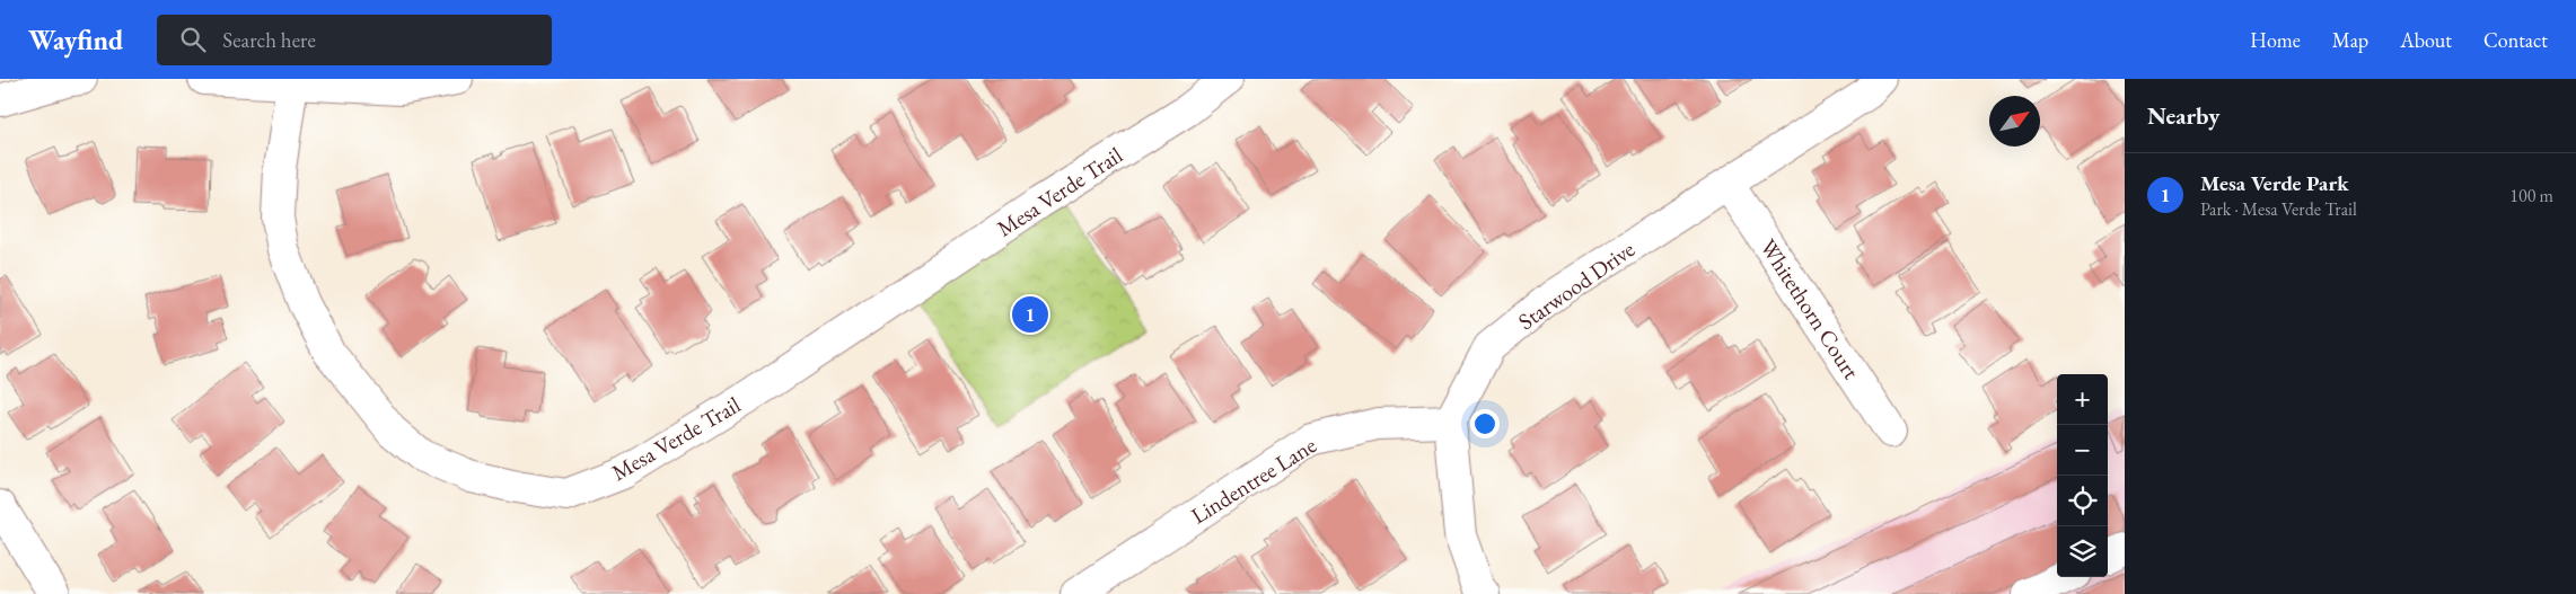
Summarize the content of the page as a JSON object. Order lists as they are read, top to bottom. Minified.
{"streets":{"street":["Mesa Verde Trail","Starwood Drive","Whitethorn Court","Lindentree Lane"]},"crossings":[["Starwood Drive","Whitethorn Court"],["Starwood Drive","Lindentree Lane"]],"north":"top right","page":{"header":"Wayfind","search":"Search here","nav":["Home","Map","About","Contact"],"heading":"Nearby","list":[{"mark":"1","name":"Mesa Verde Park","note":"Park · Mesa Verde Trail","value":"100 m"}],"pins":"1","map_buttons":["+","−"]}}
